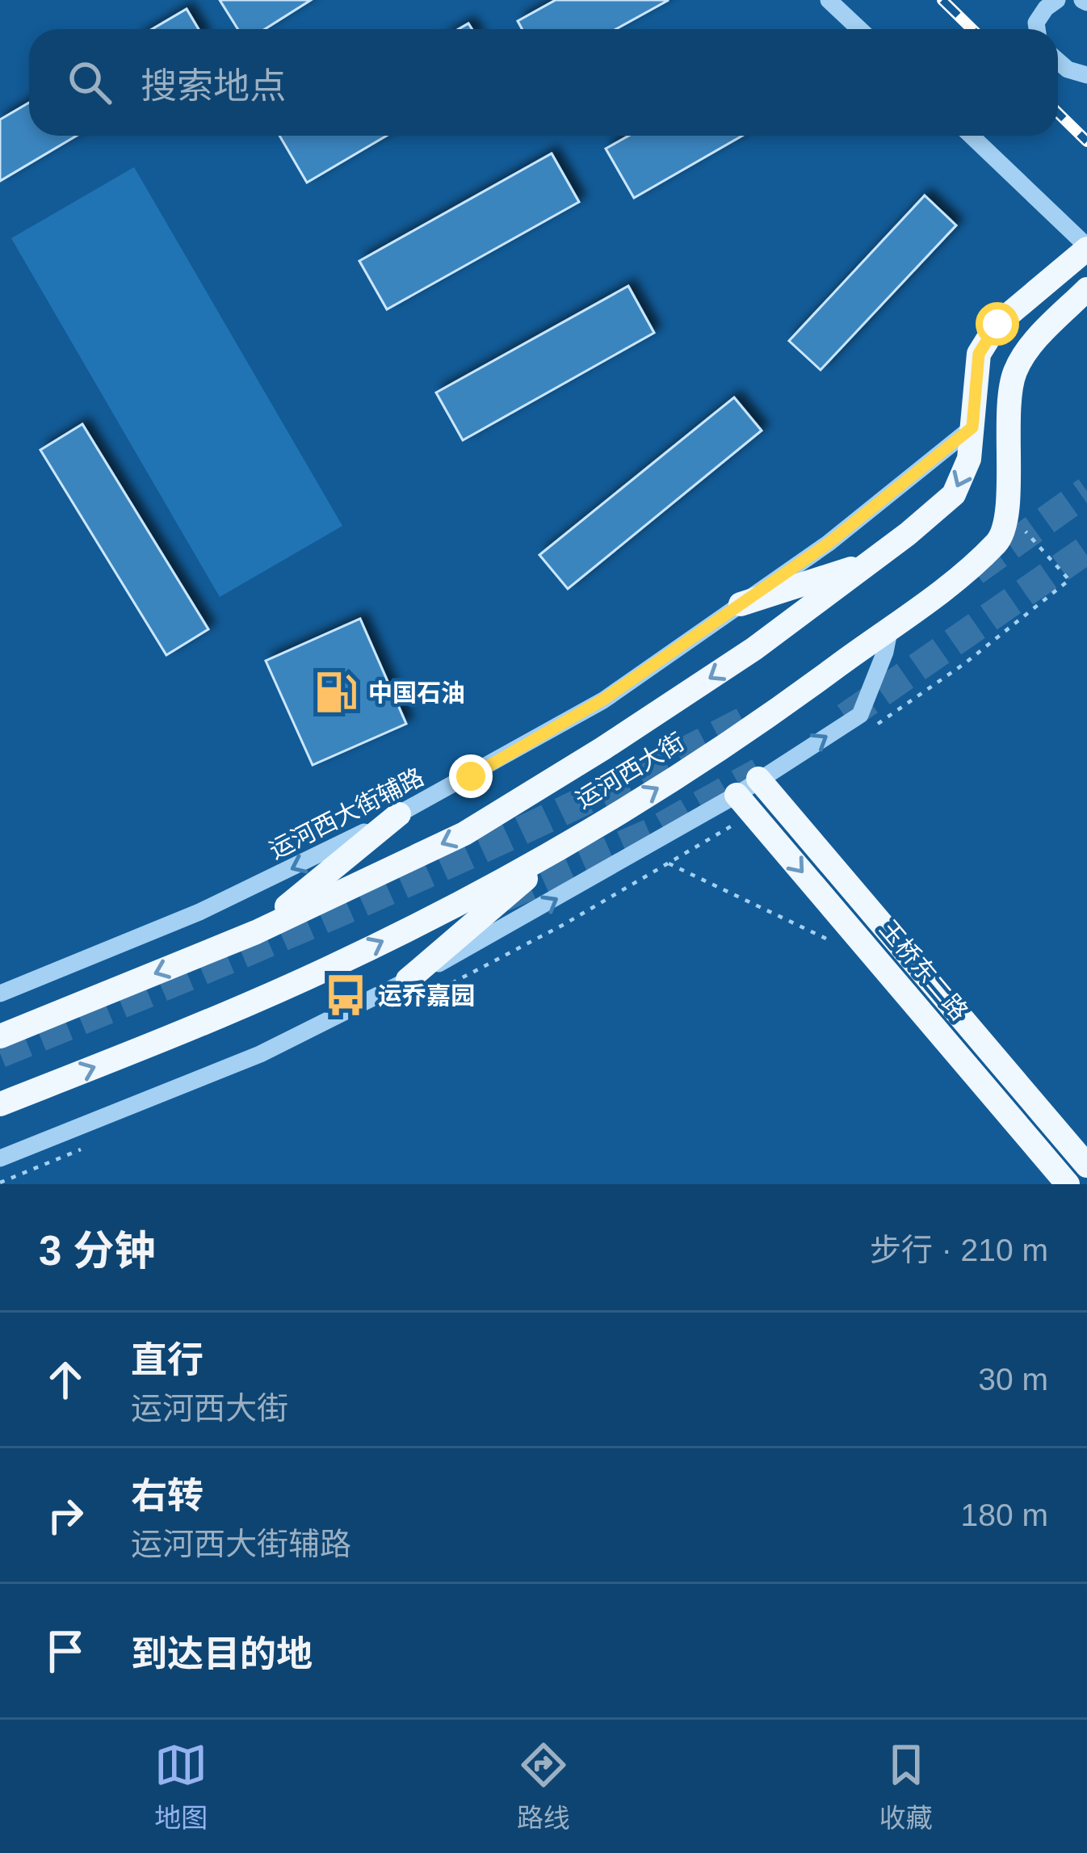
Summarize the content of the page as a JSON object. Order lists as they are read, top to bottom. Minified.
{"streets":{"main road":["运河西大街","玉桥东二路"],"street":["运河西大街辅路"]},"crossings":[["运河西大街","运河西大街辅路"]],"places":{"fuel station":["中国石油"],"bus stop":["运乔嘉园"]},"page":{"search":"搜索地点","heading":["3 分钟","步行 · 210 m"],"list":[["直行","运河西大街","30 m"],["右转","运河西大街辅路","180 m"],"到达目的地"],"nav":["地图","路线","收藏"]}}
